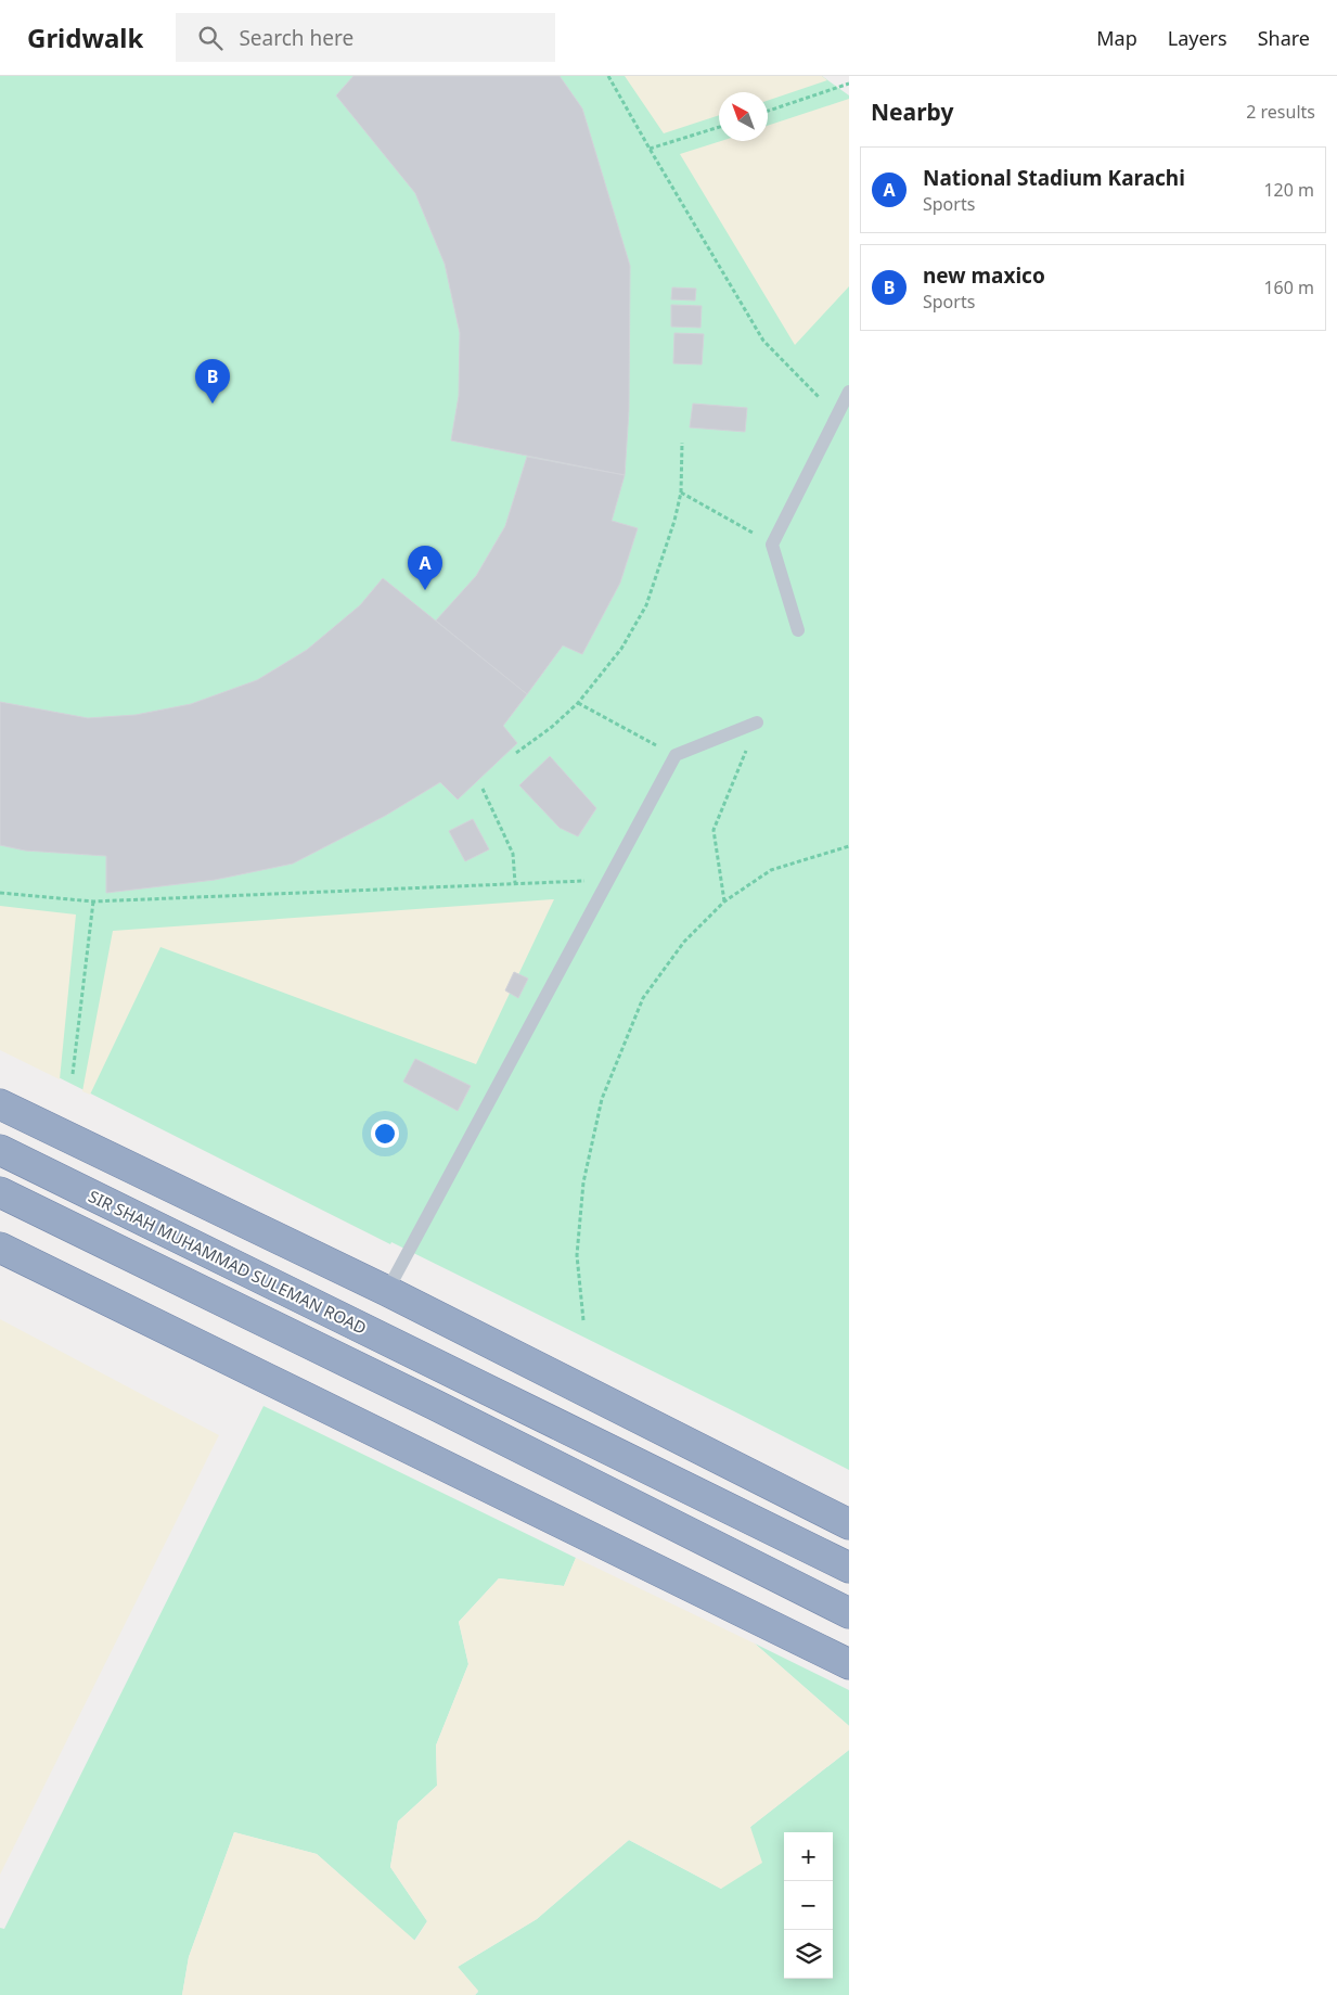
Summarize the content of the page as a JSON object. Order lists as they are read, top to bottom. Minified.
{"streets":{"highway":["SIR SHAH MUHAMMAD SULEMAN ROAD"]},"north":"top left","page":{"header":"Gridwalk","search":"Search here","nav":["Map","Layers","Share"],"heading":["Nearby","2 results"],"list":[{"mark":"A","name":"National Stadium Karachi","note":"Sports","value":"120 m"},{"mark":"B","name":"new maxico","note":"Sports","value":"160 m"}],"pins":["B","A"],"map_buttons":["+","−"]}}
